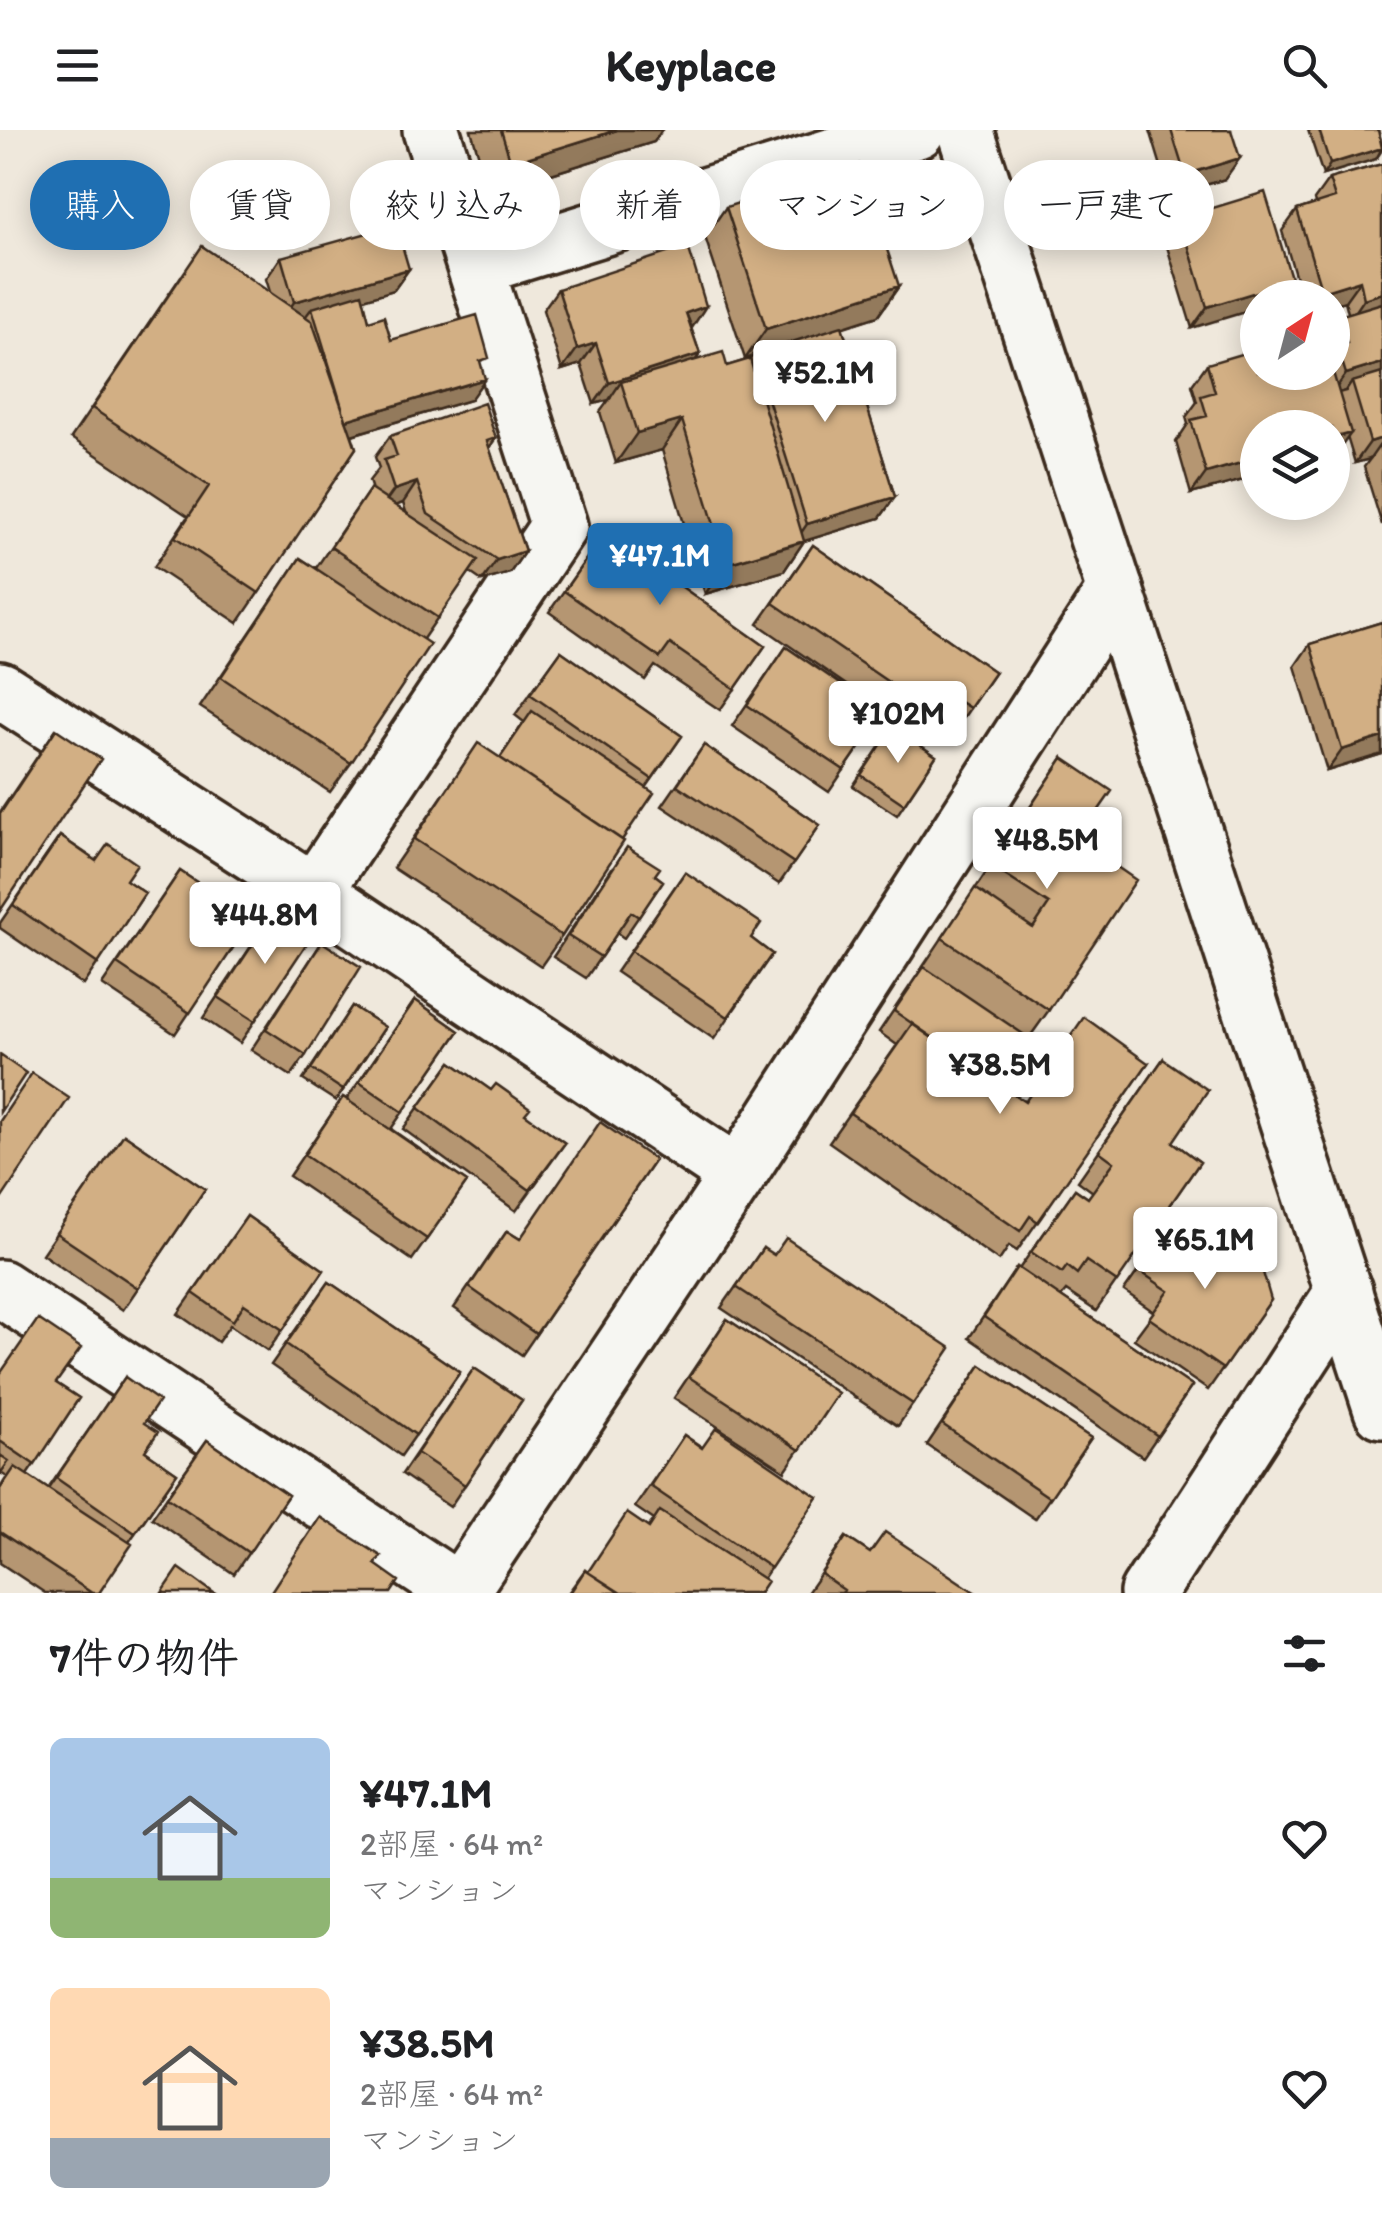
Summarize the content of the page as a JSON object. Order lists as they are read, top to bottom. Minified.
{"north":"top right","page":{"header":"Keyplace","chip":["購入","賃貸","絞り込み","新着","マンション","一戸建て"],"price":["¥52.1M","¥47.1M","¥102M","¥48.5M","¥44.8M","¥38.5M","¥65.1M"],"heading":"7件の物件","list":[{"name":"¥47.1M","note":"2部屋 · 64 m² · マンション"},{"name":"¥38.5M","note":"2部屋 · 64 m² · マンション"}]}}
